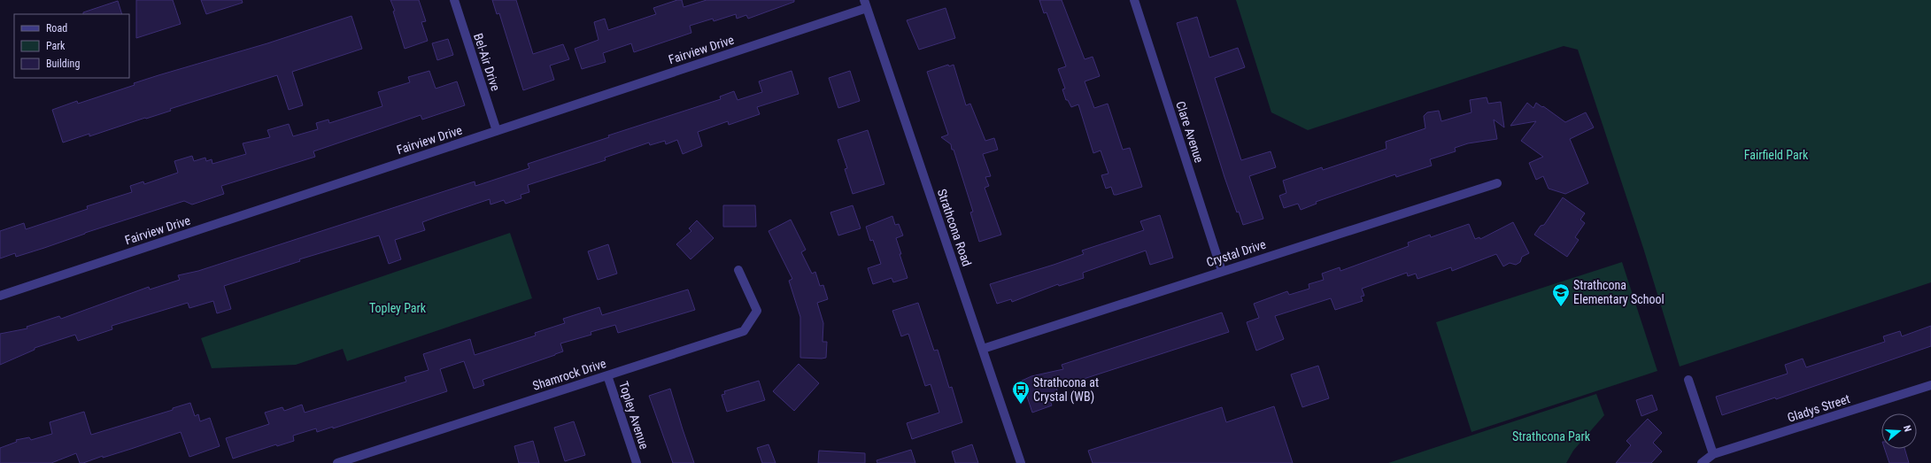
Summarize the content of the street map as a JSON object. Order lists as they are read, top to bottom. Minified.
{"streets":{"street":["Fairview Drive","Bel-Air Drive","Clare Avenue","Strathcona Road","Crystal Drive","Shamrock Drive","Gladys Street","Topley Avenue"]},"crossings":[["Fairview Drive","Bel-Air Drive"],["Fairview Drive","Strathcona Road"],["Clare Avenue","Crystal Drive"],["Strathcona Road","Crystal Drive"],["Shamrock Drive","Topley Avenue"]],"parks":["Fairfield Park","Topley Park","Strathcona Park"],"places":{"school or university":["Strathcona Elementary School"],"bus stop":["Strathcona at Crystal (WB)"]},"legend":["Road","Park","Building"],"north":"right"}
